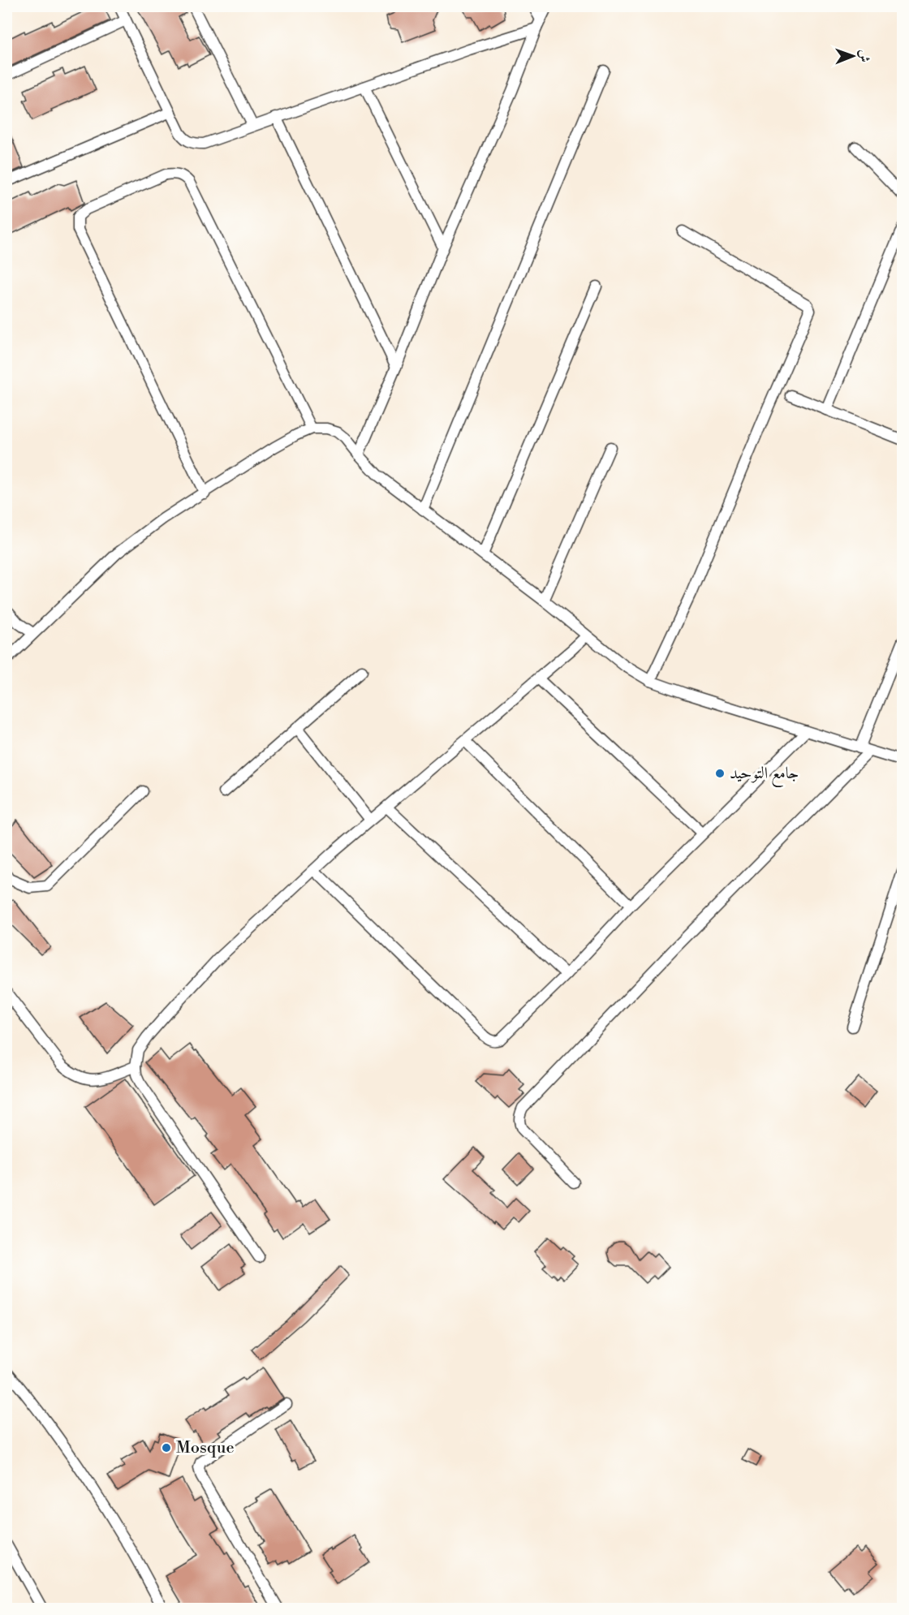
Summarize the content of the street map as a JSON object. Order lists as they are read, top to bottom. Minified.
{"places":["جامع التوحيد","Mosque"],"north":"right"}
